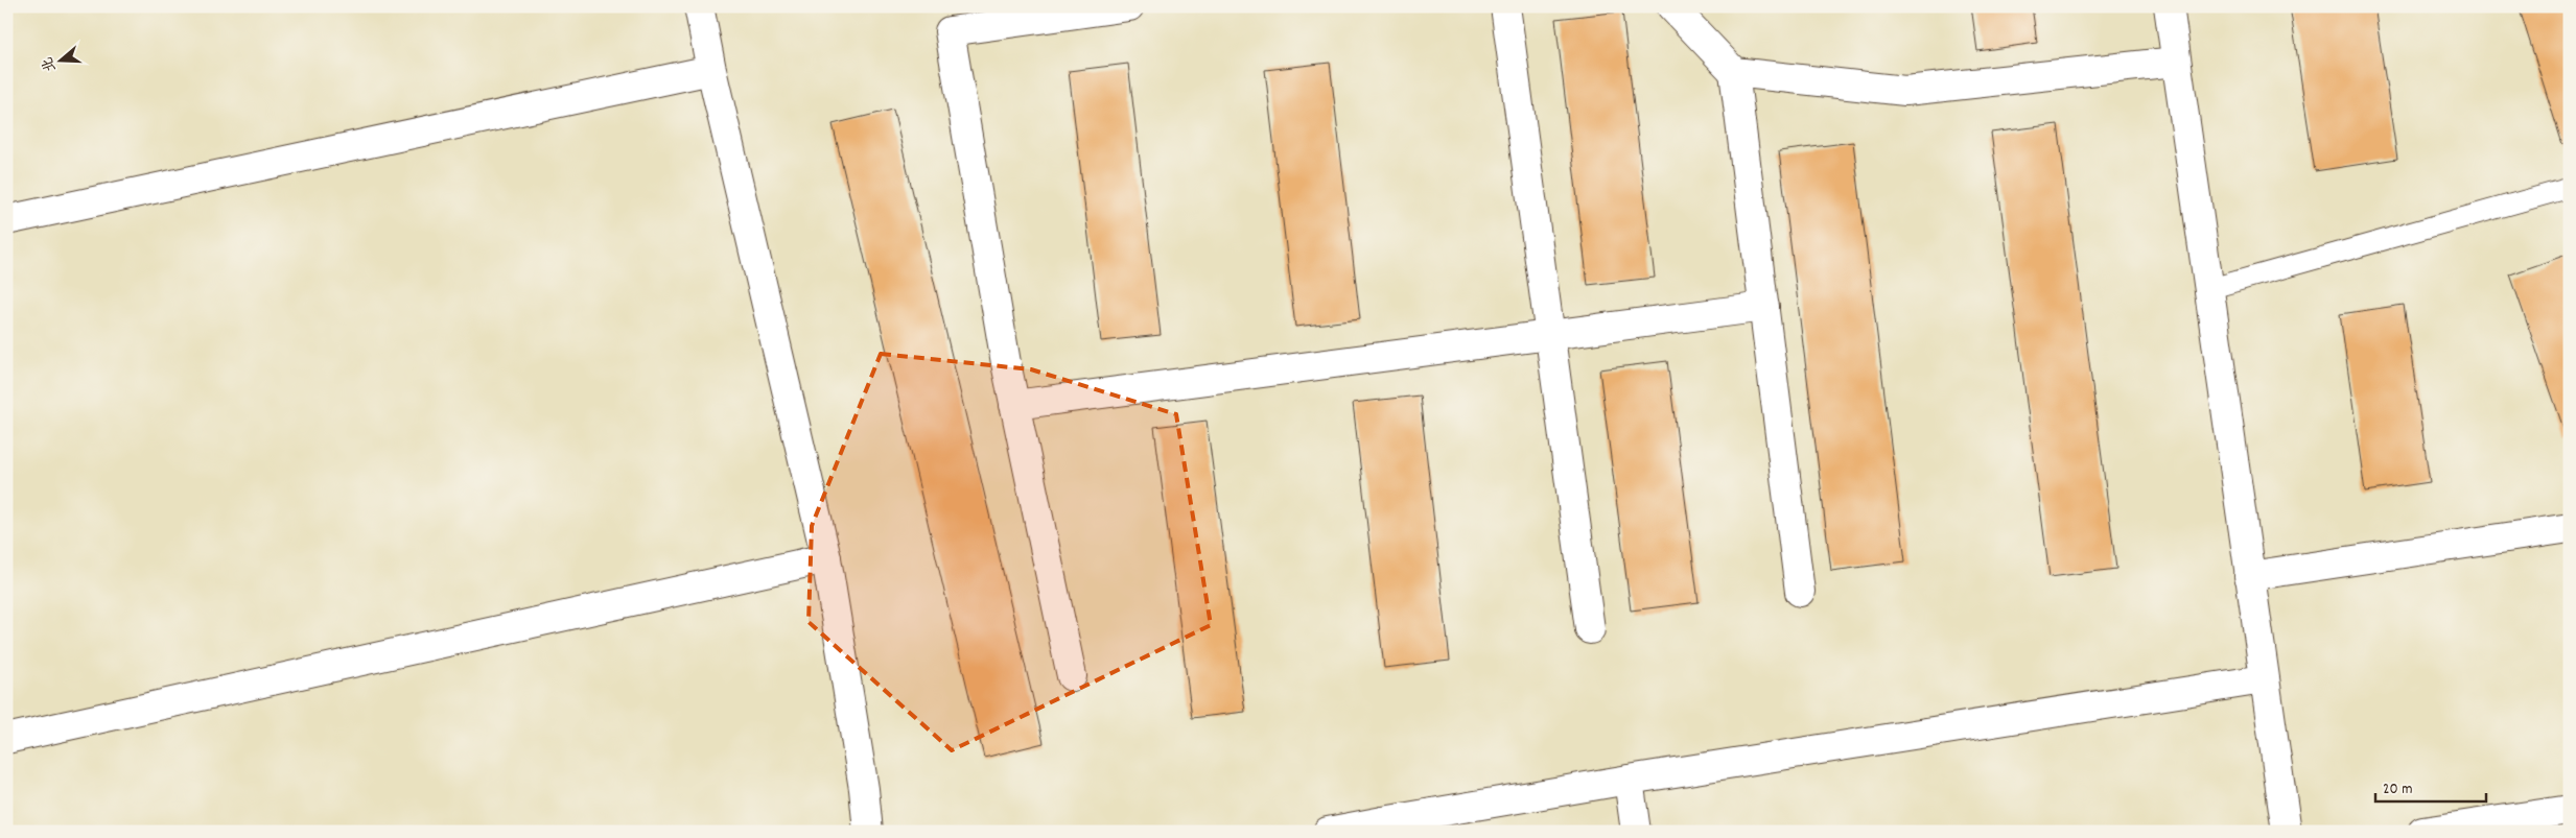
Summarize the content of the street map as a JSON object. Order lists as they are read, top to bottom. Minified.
{"scale_bar":"20 m","north":"left"}
